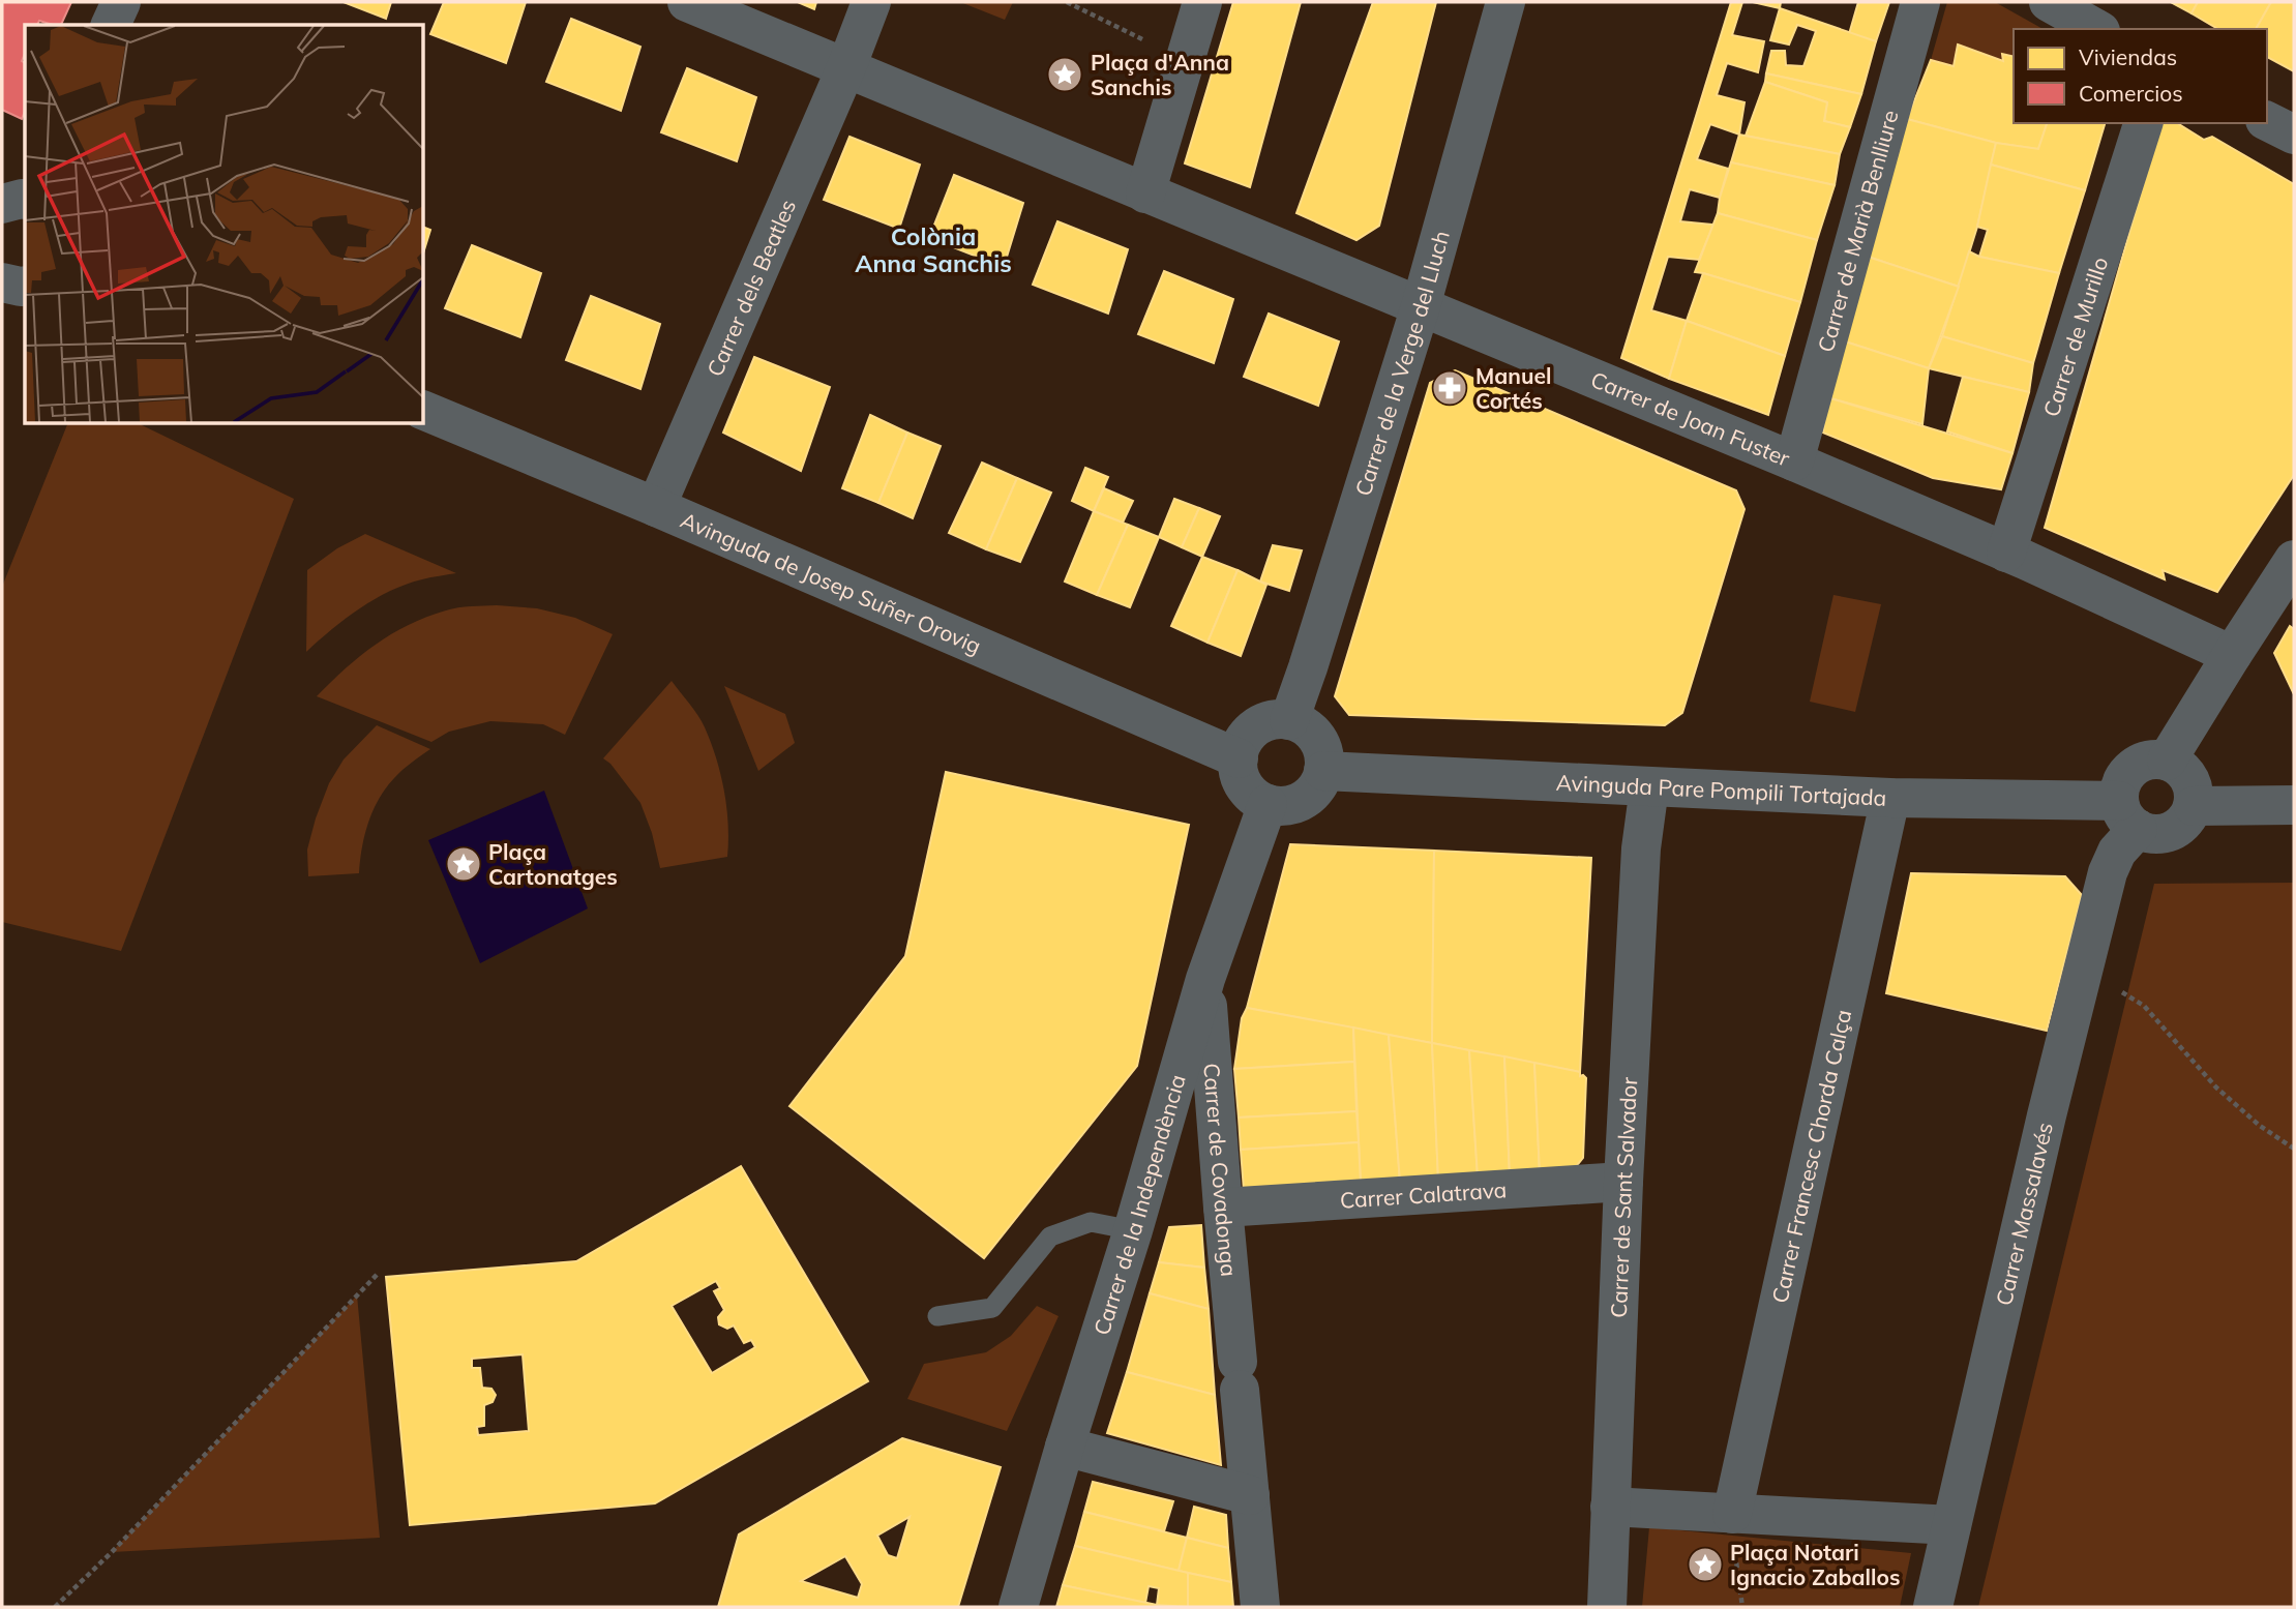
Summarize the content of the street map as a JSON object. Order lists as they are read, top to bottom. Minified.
{"streets":{"street":["Carrer de Marià Benlliure","Carrer dels Beatles","Carrer de Murillo","Carrer de la Verge del Lluch","Carrer de Joan Fuster","Avinguda de Josep Suñer Orovig","Avinguda Pare Pompili Tortajada","Carrer Francesc Chorda Calça","Carrer de Covadonga","Carrer Calatrava","Carrer de Sant Salvador","Carrer de la Independència","Carrer Massalavés"]},"crossings":[["Carrer de Marià Benlliure","Carrer de Joan Fuster"],["Carrer dels Beatles","Avinguda de Josep Suñer Orovig"],["Carrer de Murillo","Carrer de Joan Fuster"],["Carrer de la Verge del Lluch","Carrer de Joan Fuster"],["Carrer de la Verge del Lluch","Avinguda de Josep Suñer Orovig"],["Carrer de la Verge del Lluch","Avinguda Pare Pompili Tortajada"],["Carrer de la Verge del Lluch","Carrer de la Independència"],["Avinguda de Josep Suñer Orovig","Avinguda Pare Pompili Tortajada"],["Avinguda de Josep Suñer Orovig","Carrer de la Independència"],["Avinguda Pare Pompili Tortajada","Carrer Francesc Chorda Calça"],["Avinguda Pare Pompili Tortajada","Carrer de Sant Salvador"],["Avinguda Pare Pompili Tortajada","Carrer de la Independència"],["Avinguda Pare Pompili Tortajada","Carrer Massalavés"],["Carrer de Covadonga","Carrer Calatrava"],["Carrer de Covadonga","Carrer de la Independència"],["Carrer Calatrava","Carrer de Sant Salvador"]],"districts":["Colònia Anna Sanchis"],"places":{"place":["Plaça d'Anna Sanchis","Plaça Cartonatges","Plaça Notari Ignacio Zaballos"],"pharmacy":["Manuel Cortés"]},"legend":["Viviendas","Comercios"]}
